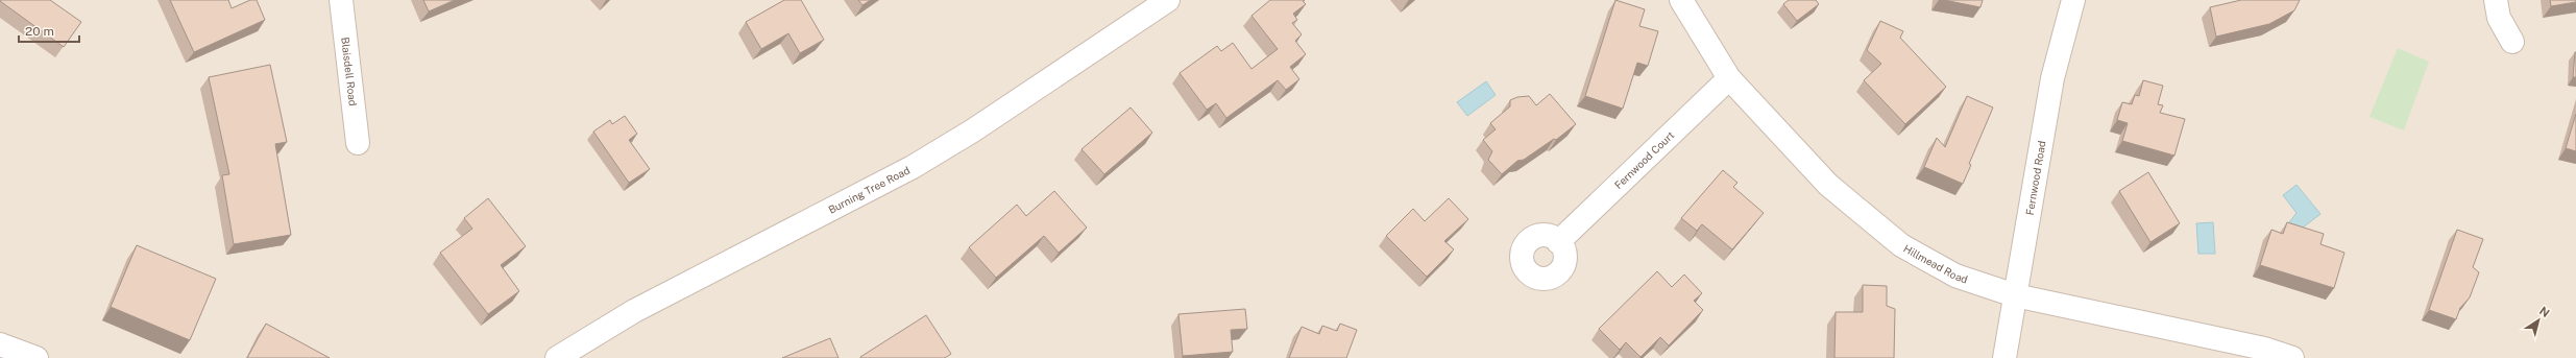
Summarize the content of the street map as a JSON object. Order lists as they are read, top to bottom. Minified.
{"streets":{"street":["Blaisdell Road","Fernwood Court","Fernwood Road","Burning Tree Road","Hillmead Road"]},"crossings":[["Fernwood Court","Hillmead Road"],["Fernwood Road","Hillmead Road"]],"scale_bar":"20 m","north":"top right"}
